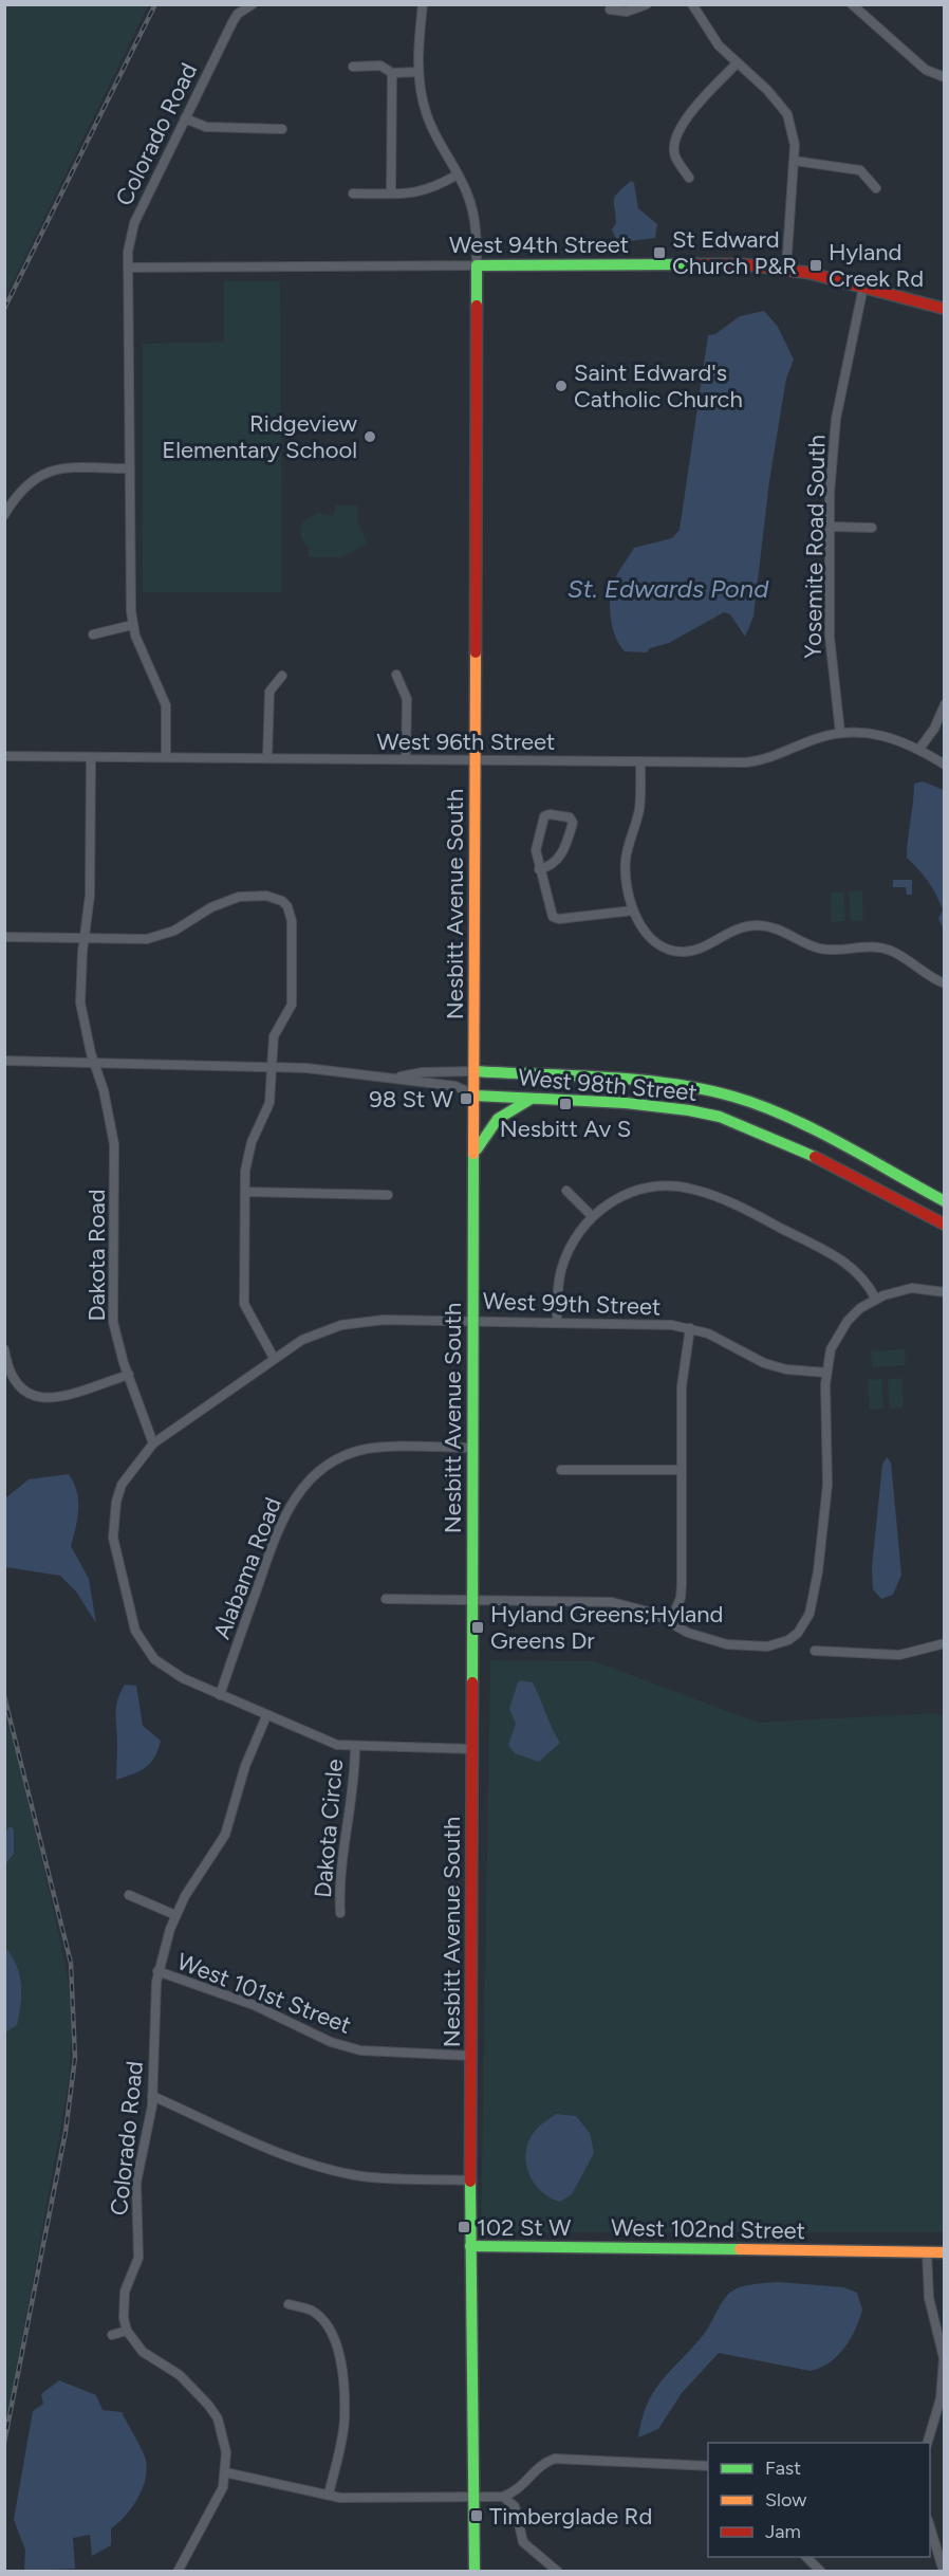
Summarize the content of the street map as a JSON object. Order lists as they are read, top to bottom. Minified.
{"streets":{"street":["Colorado Road","West 94th Street","Yosemite Road South","West 96th Street","Nesbitt Avenue South","West 98th Street","Dakota Road","West 99th Street","Alabama Road","Dakota Circle","West 101st Street","West 102nd Street"]},"crossings":[["Colorado Road","West 94th Street"],["Colorado Road","West 101st Street"],["West 94th Street","Yosemite Road South"],["West 94th Street","Nesbitt Avenue South"],["Yosemite Road South","West 96th Street"],["West 96th Street","Nesbitt Avenue South"],["West 96th Street","Dakota Road"],["Nesbitt Avenue South","West 98th Street"],["Nesbitt Avenue South","West 99th Street"],["Nesbitt Avenue South","Alabama Road"],["Nesbitt Avenue South","West 101st Street"],["Nesbitt Avenue South","West 102nd Street"],["West 98th Street","Dakota Road"],["Dakota Road","West 99th Street"]],"water":["St. Edwards Pond"],"places":{"transit":["St Edward Church P&R","Hyland Creek Rd","98 St W","Nesbitt Av S","Hyland Greens;Hyland Greens Dr","102 St W","Timberglade Rd"],"other":["Saint Edward's Catholic Church","Ridgeview Elementary School"]},"legend":["Fast","Slow","Jam"]}
